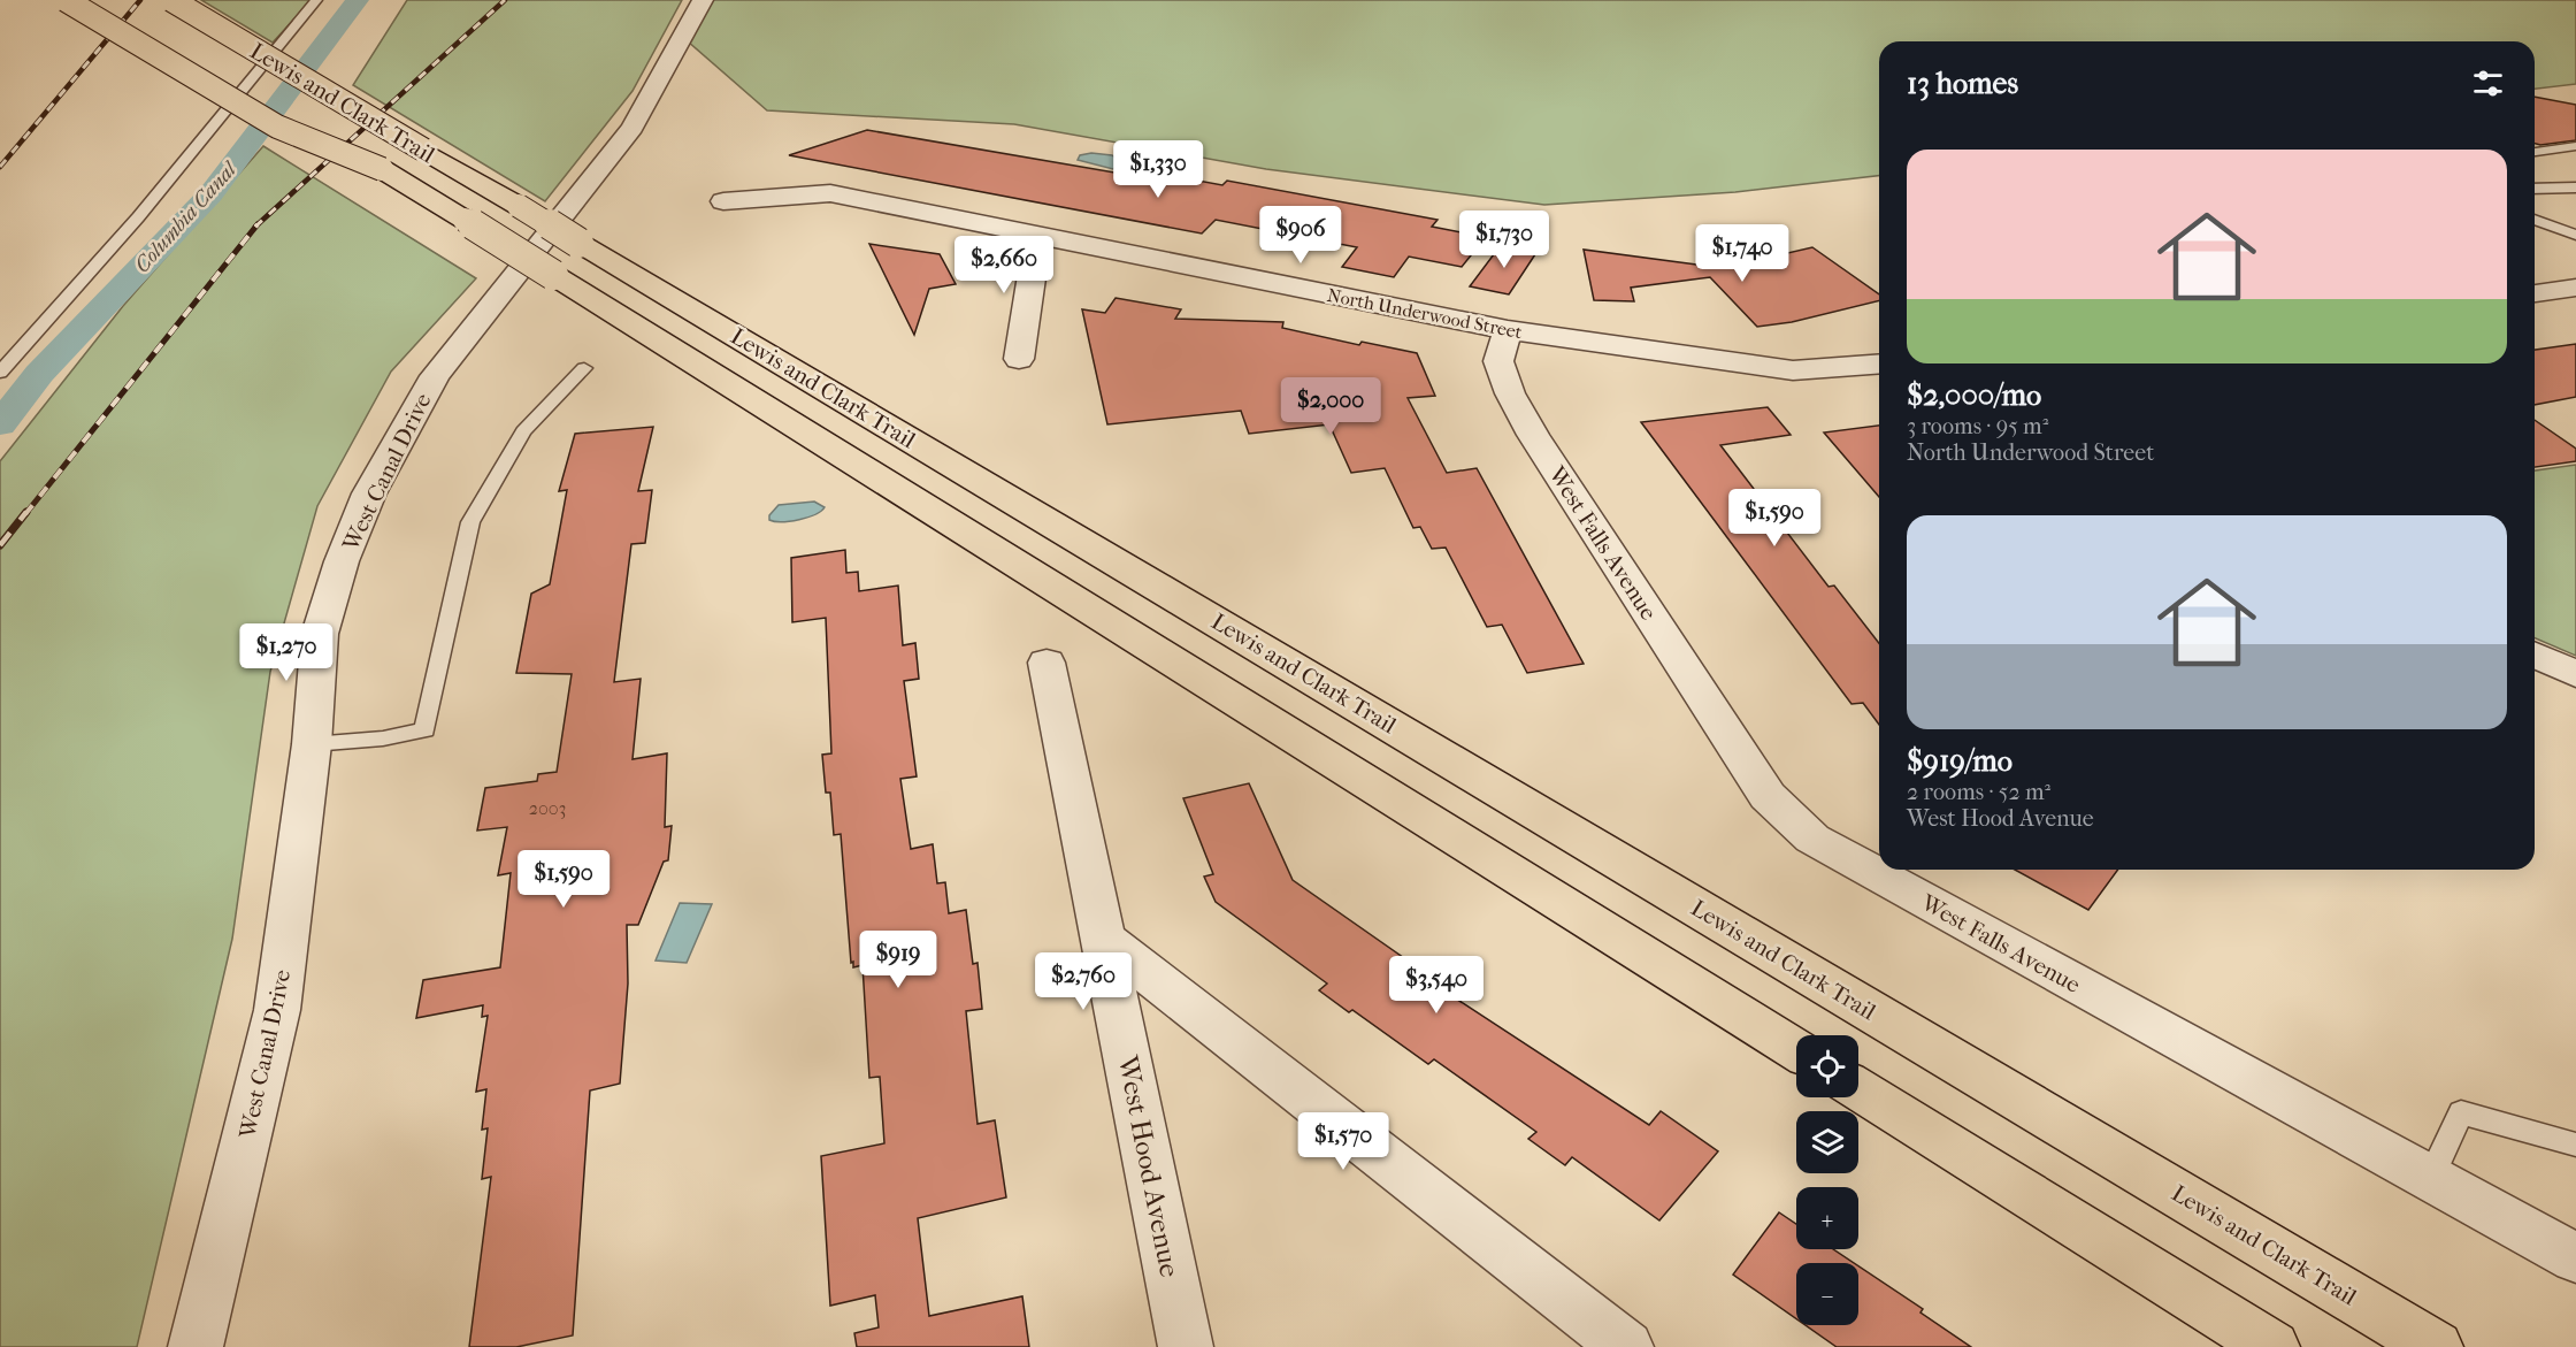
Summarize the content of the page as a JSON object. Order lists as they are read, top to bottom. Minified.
{"streets":{"highway":["Lewis and Clark Trail"],"street":["North Underwood Street","West Canal Drive","West Falls Avenue","West Hood Avenue"]},"crossings":[["North Underwood Street","West Falls Avenue"]],"water":["Columbia Canal"],"house_numbers":["2003"],"page":{"heading":"13 homes","list":[{"name":"$2,000/mo","note":"3 rooms · 95 m² · North Underwood Street"},{"name":"$919/mo","note":"2 rooms · 52 m² · West Hood Avenue"}],"price":["$1,330","$906","$1,730","$1,740","$2,660","$2,000","$1,590","$1,270","$1,590","$919","$2,760","$3,540","$1,570"],"map_buttons":["+","−"]}}
